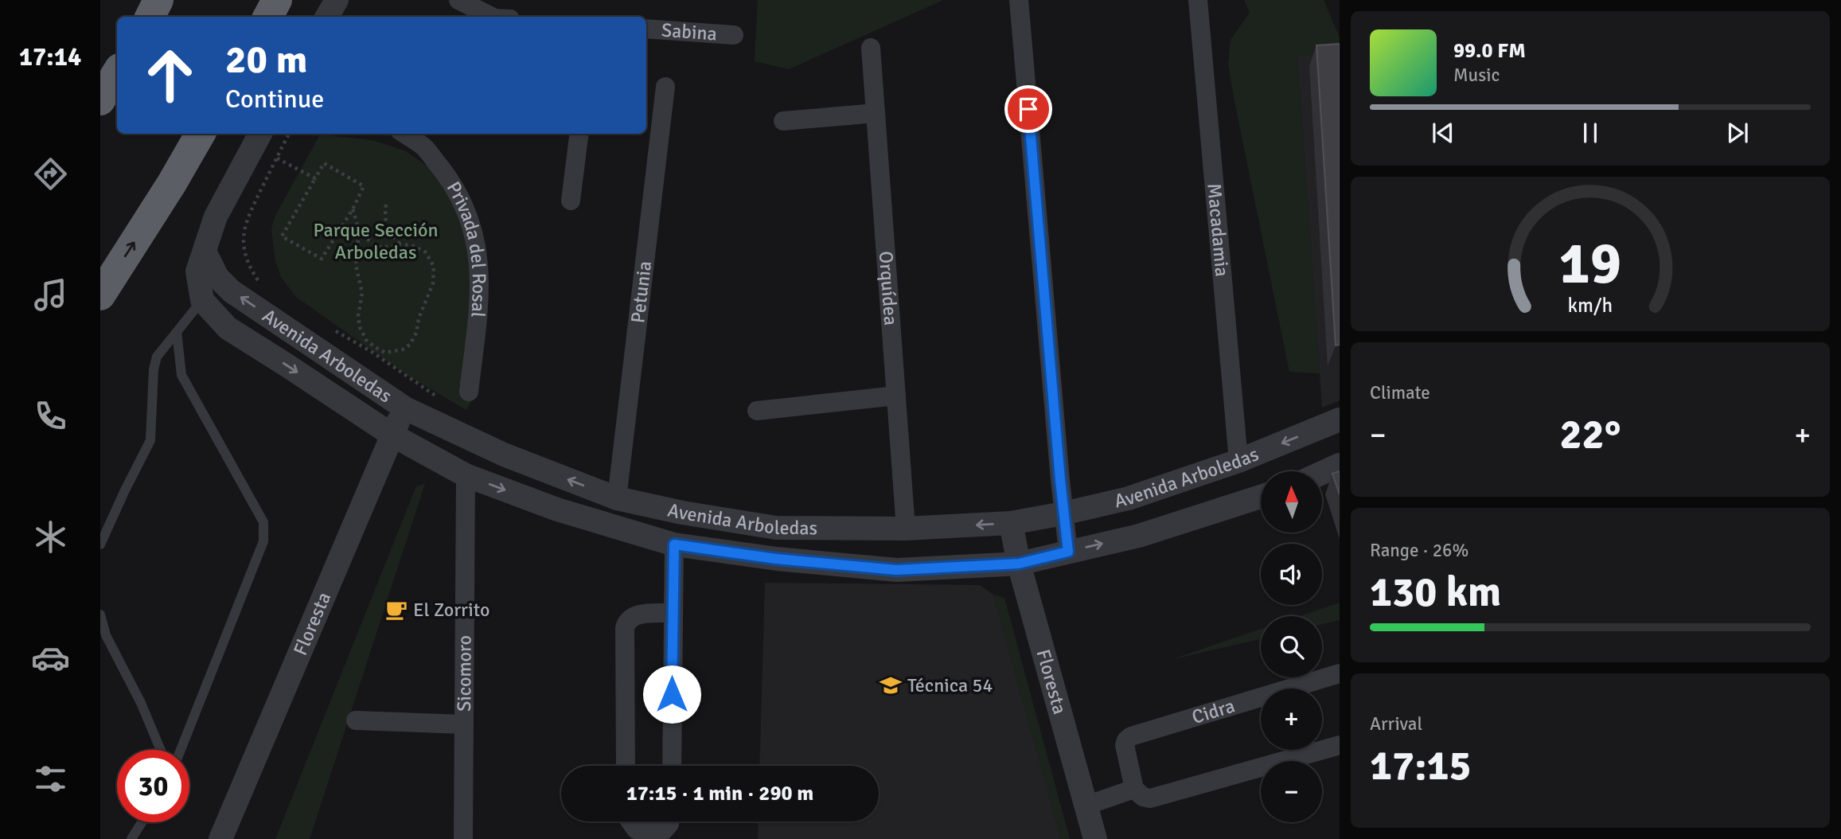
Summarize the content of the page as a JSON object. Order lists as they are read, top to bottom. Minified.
{"streets":{"street":["Sabina","Macadamia","Privada del Rosal","Orquídea","Petunia","Avenida Arboledas","Floresta","Sicomoro","Cidra"]},"crossings":[["Macadamia","Avenida Arboledas"],["Orquídea","Avenida Arboledas"],["Petunia","Avenida Arboledas"],["Avenida Arboledas","Floresta"]],"parks":["Parque Sección Arboledas"],"places":{"cafe":["El Zorrito"],"school or university":["Técnica 54"]},"north":"top","page":{"tabs":"17:14","turn":["20 m","Continue"],"song":["99.0 FM","Music"],"tile":["Climate",["Range · 26%","130 km"],["Arrival","17:15"]],"heat":["−","22°","+"],"map_buttons":["+","−"],"limit":"30","trip":"17:15 · 1 min · 290 m","gauge":["19","km/h"]}}
